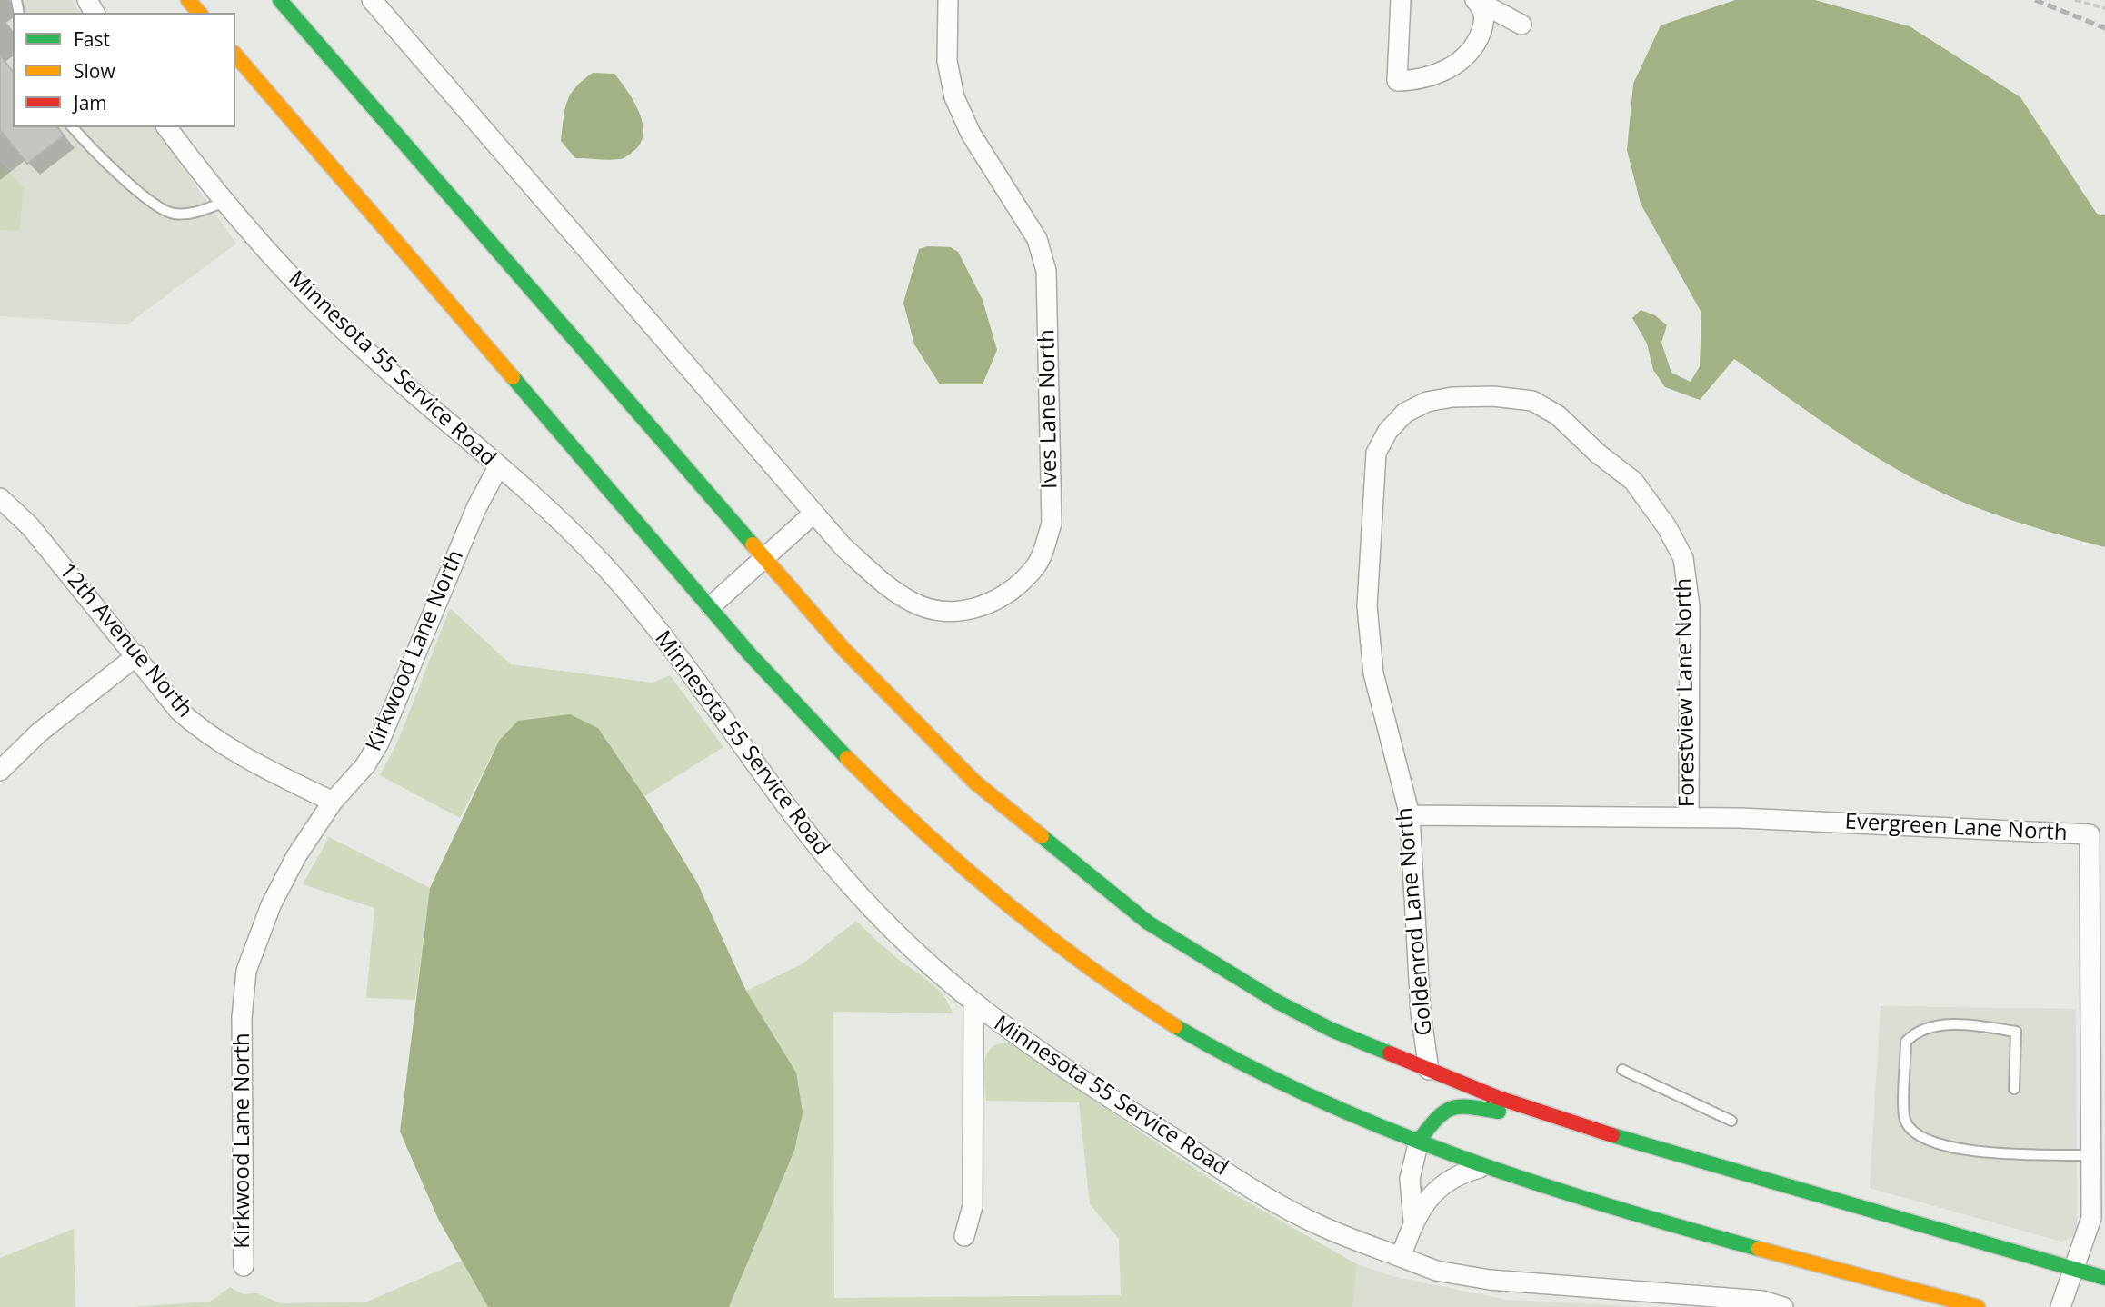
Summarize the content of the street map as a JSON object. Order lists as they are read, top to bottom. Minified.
{"streets":{"street":["Minnesota 55 Service Road","Ives Lane North","12th Avenue North","Kirkwood Lane North","Forestview Lane North","Evergreen Lane North","Goldenrod Lane North"]},"crossings":[["Minnesota 55 Service Road","Kirkwood Lane North"],["12th Avenue North","Kirkwood Lane North"],["Forestview Lane North","Evergreen Lane North"],["Forestview Lane North","Goldenrod Lane North"]],"legend":["Fast","Slow","Jam"]}
